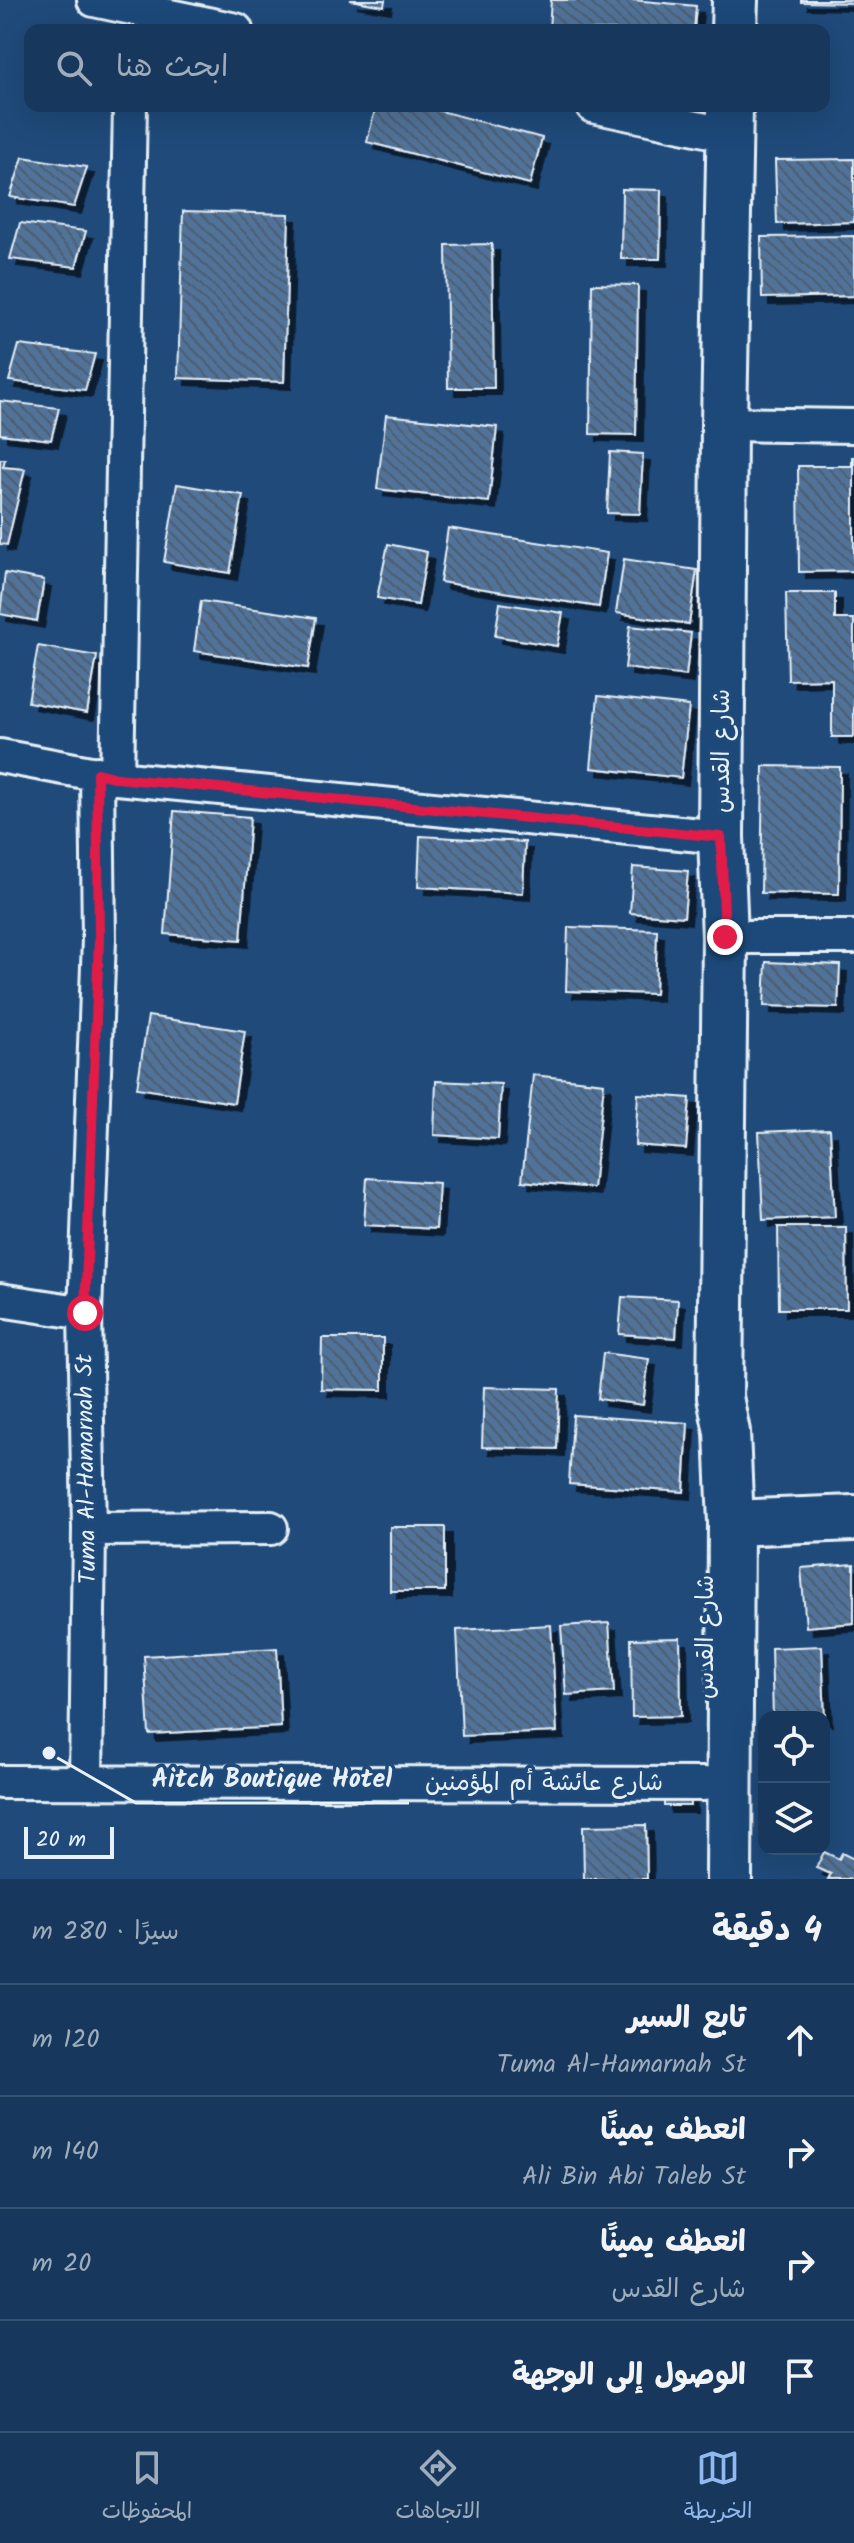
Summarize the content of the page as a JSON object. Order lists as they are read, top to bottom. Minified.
{"streets":{"main road":["شارع القدس"],"street":["Tuma Al-Hamarnah St","شارع عائشة أم المؤمنين"]},"crossings":[["شارع القدس","شارع عائشة أم المؤمنين"],["Tuma Al-Hamarnah St","شارع عائشة أم المؤمنين"]],"places":["Aitch Boutique Hotel"],"scale_bar":"20 m","page":{"search":"ابحث هنا","scale":"20 m","heading":["4 دقيقة","سيرًا · 280 m"],"list":[["تابع السير","Tuma Al-Hamarnah St","120 m"],["انعطف يمينًا","Ali Bin Abi Taleb St","140 m"],["انعطف يمينًا","شارع القدس","20 m"],"الوصول إلى الوجهة"],"nav":["الخريطة","الاتجاهات","المحفوظات"]}}
